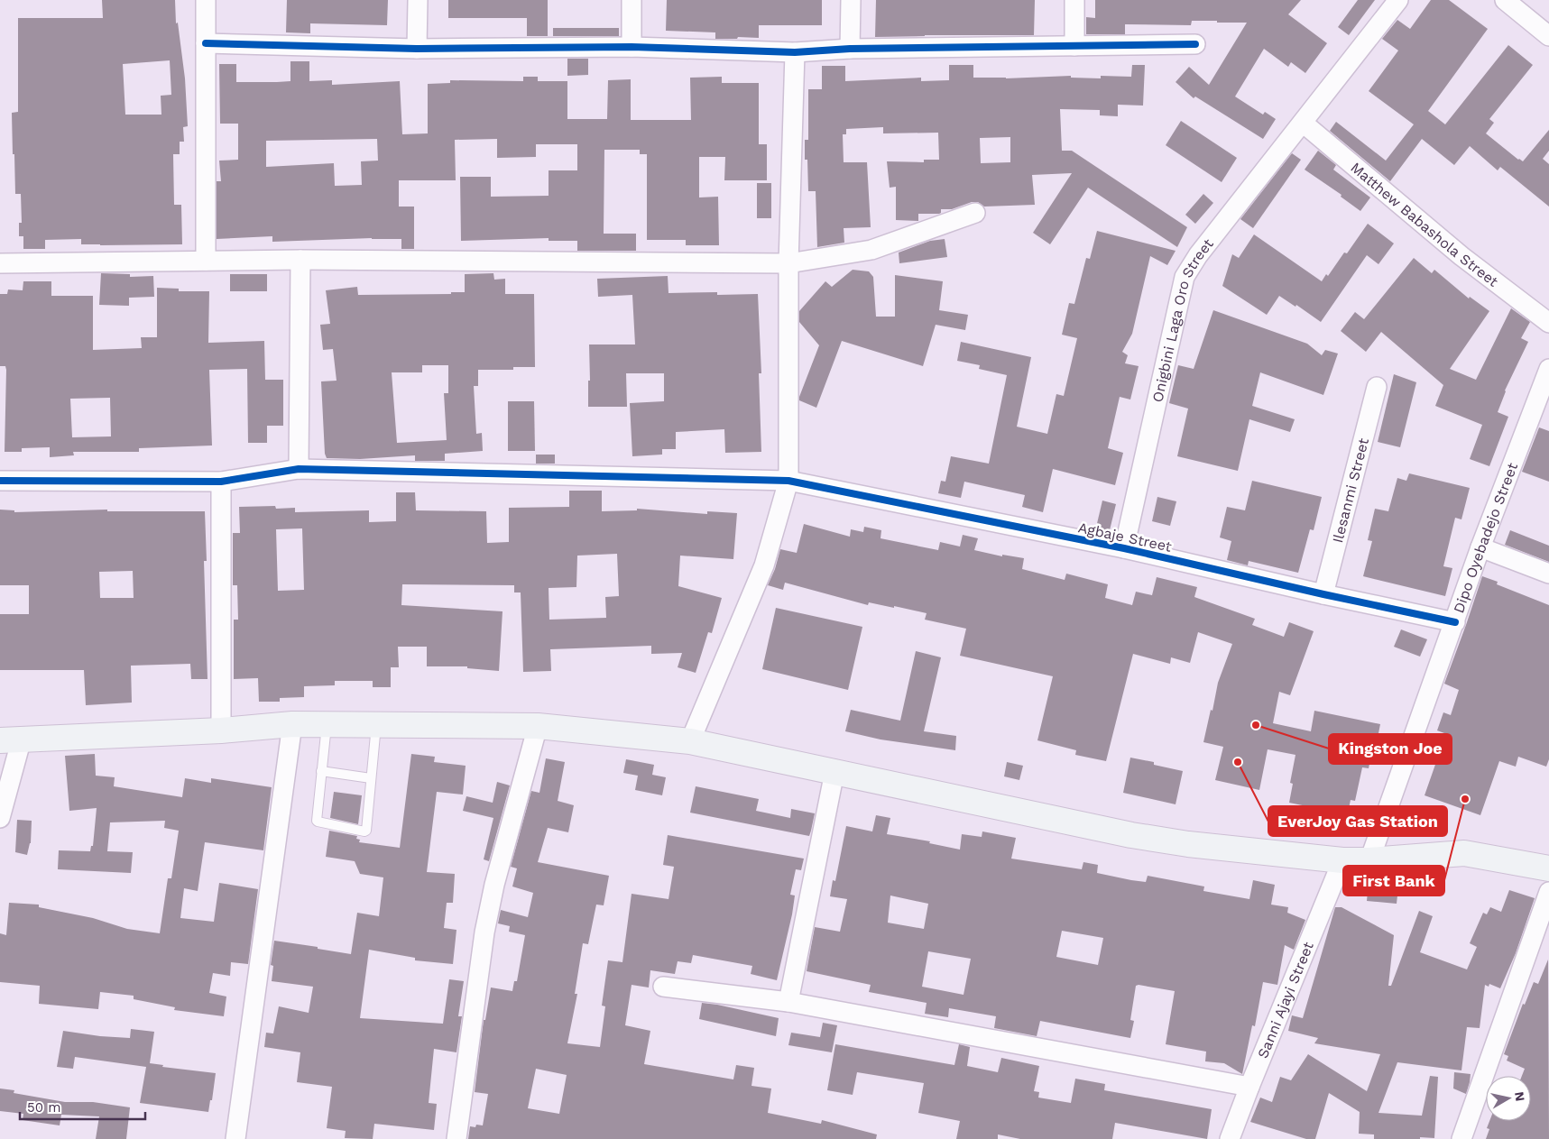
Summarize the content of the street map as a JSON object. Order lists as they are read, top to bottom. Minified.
{"streets":{"street":["Matthew Babashola Street","Onigbini Laga Oro Street","Ilesanmi Street","Agbaje Street","Dipo Oyebadejo Street","Sanni Ajayi Street"]},"crossings":[["Matthew Babashola Street","Onigbini Laga Oro Street"],["Onigbini Laga Oro Street","Agbaje Street"],["Ilesanmi Street","Agbaje Street"],["Agbaje Street","Dipo Oyebadejo Street"]],"places":["Kingston Joe","EverJoy Gas Station","First Bank"],"scale_bar":"50 m","north":"right"}
